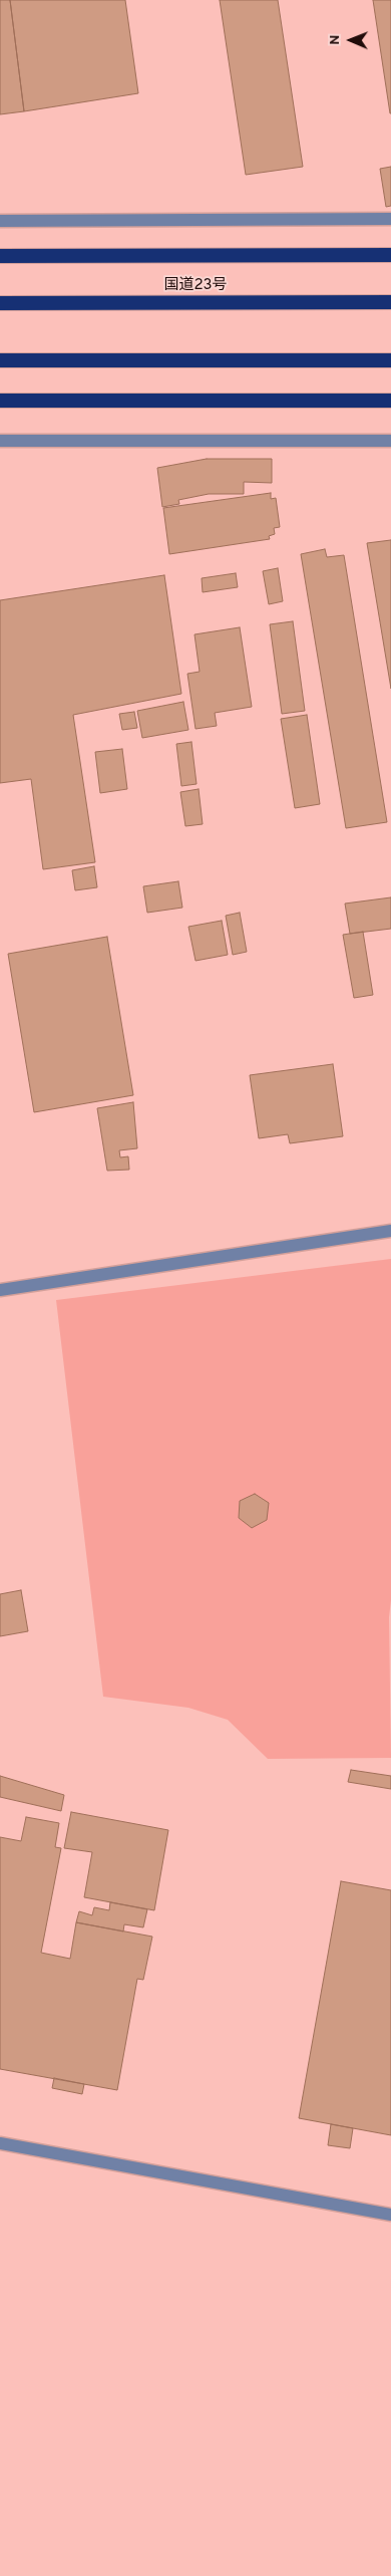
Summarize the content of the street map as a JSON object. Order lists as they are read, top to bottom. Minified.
{"streets":{"highway":["国道23号"]},"north":"left"}
